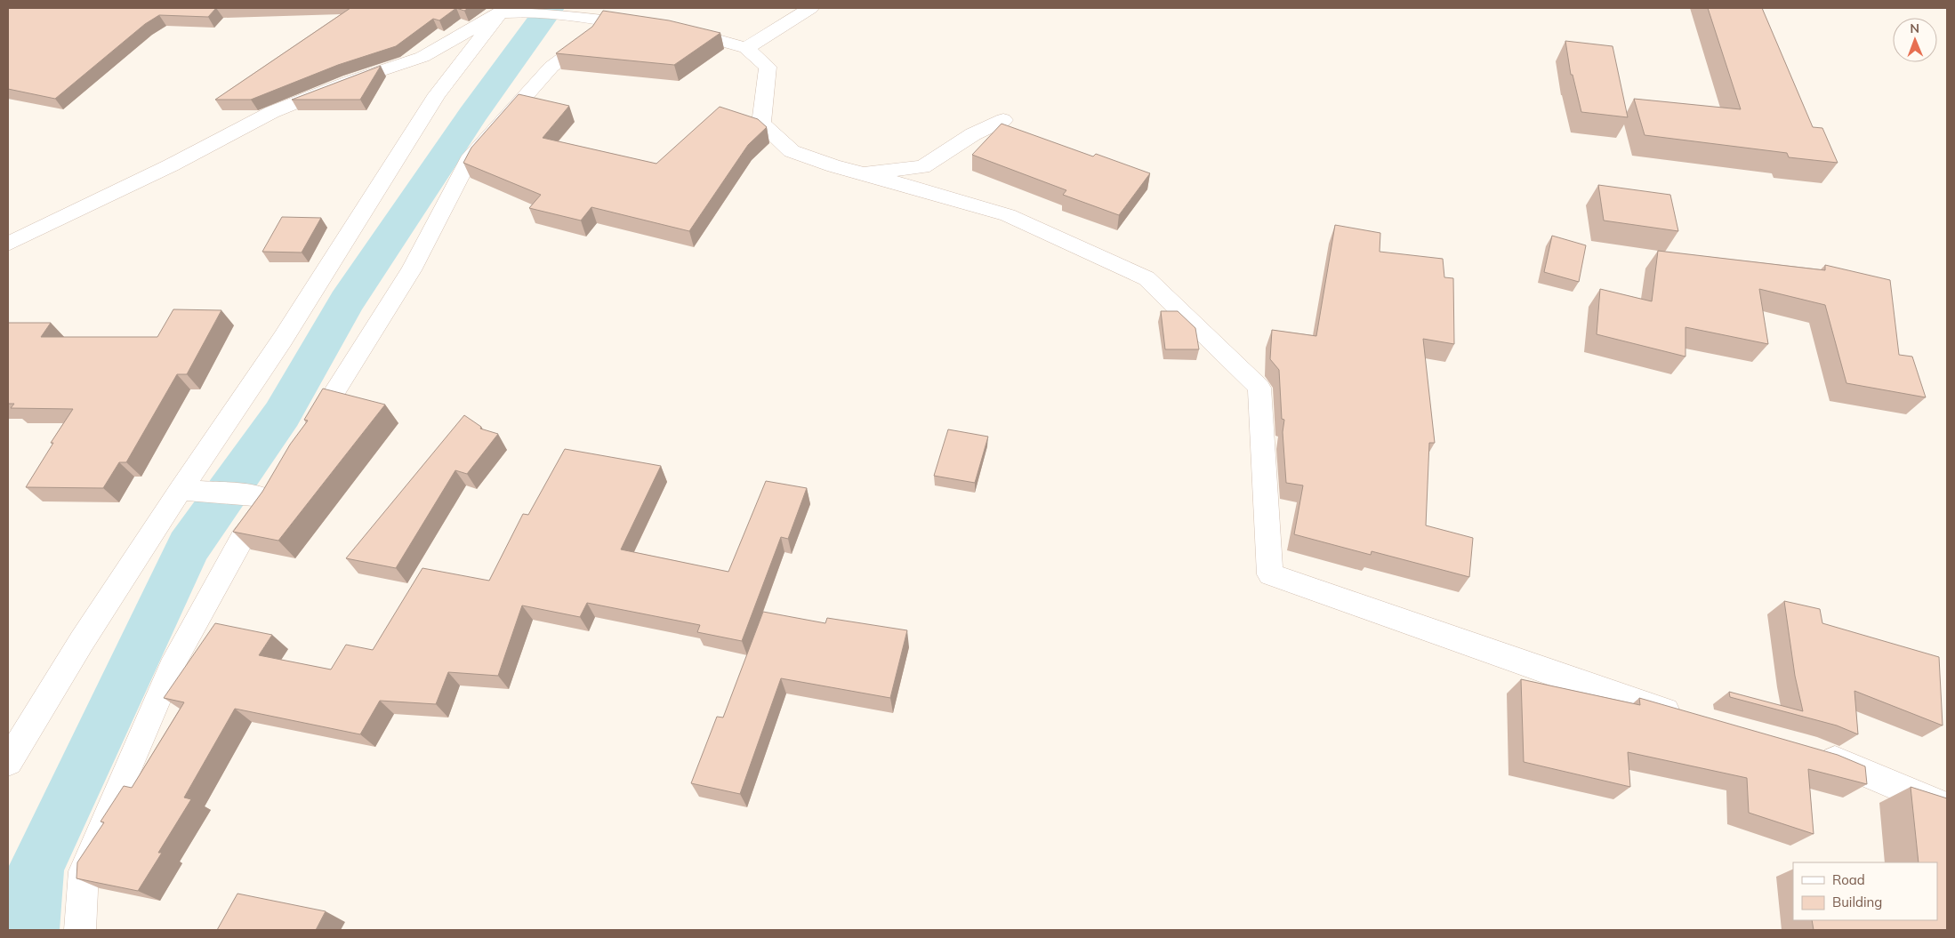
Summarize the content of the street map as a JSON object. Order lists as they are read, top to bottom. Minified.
{"legend":["Road","Building"],"north":"top"}
